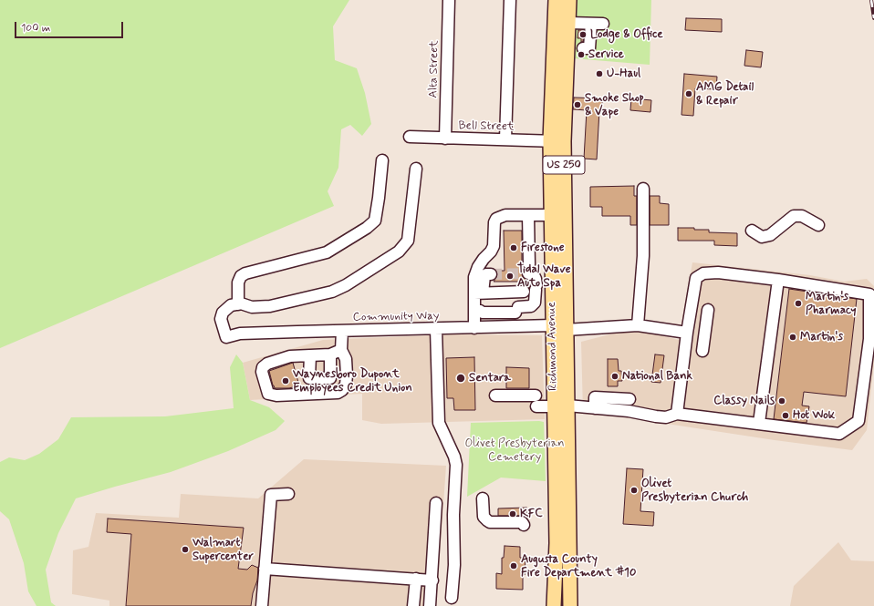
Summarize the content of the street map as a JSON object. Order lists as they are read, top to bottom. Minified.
{"streets":{"main road":["US 250","Richmond Avenue"],"street":["Alta Street","Bell Street","Community Way"]},"crossings":[["Alta Street","Bell Street"],["Bell Street","Richmond Avenue"],["Community Way","Richmond Avenue"]],"parks":["Olivet Presbyterian Cemetery"],"places":["Lodge & Office","Service","U-Haul","AMG Detail & Repair","Smoke Shop & Vape","Firestone","Tidal Wave Auto Spa","Martin's Pharmacy","Martin's","National Bank","Sentara","Waynesboro Dupont Employees Credit Union","Classy Nails","Hot Wok","Olivet Presbyterian Church","KFC","Walmart Supercenter","Augusta County Fire Department #10"],"scale_bar":"100 m"}
